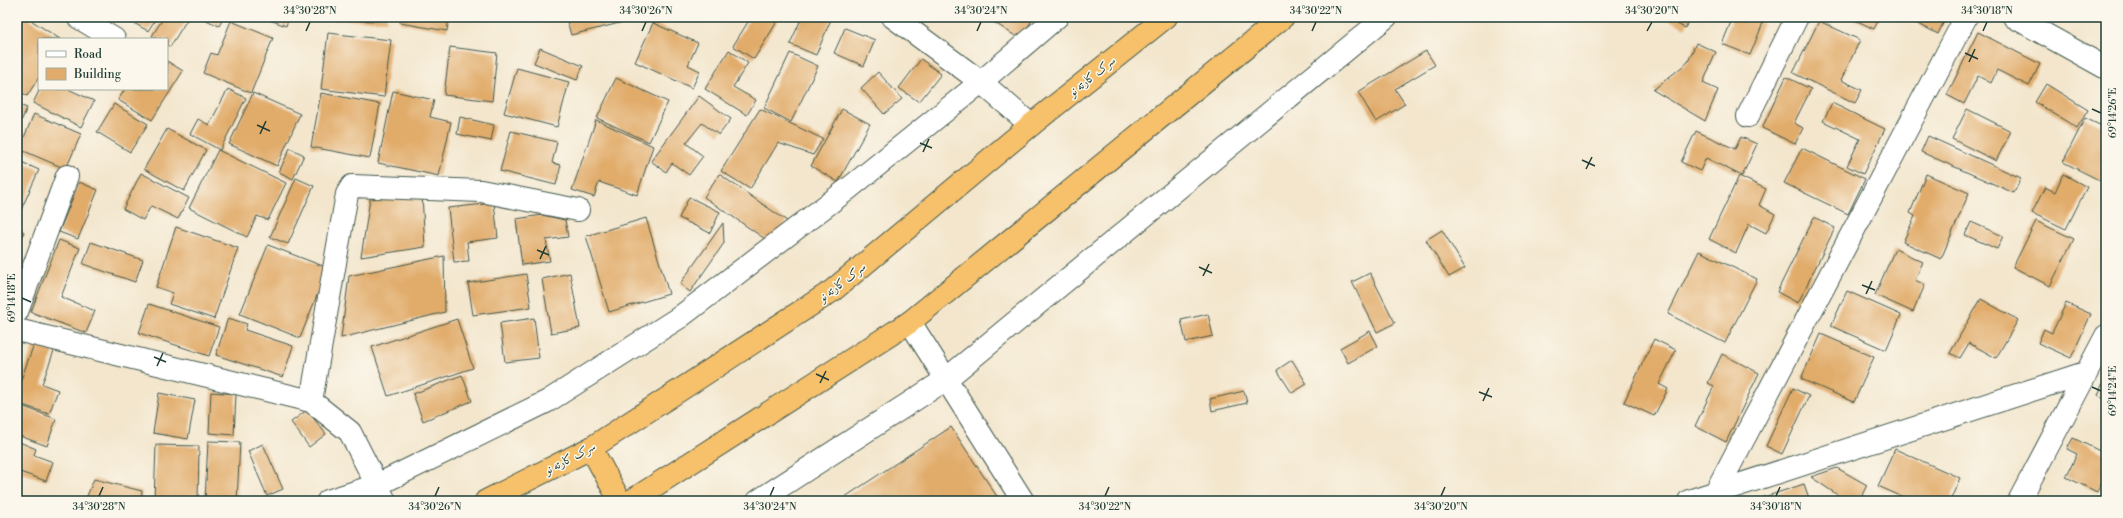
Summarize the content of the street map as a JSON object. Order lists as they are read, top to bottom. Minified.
{"streets":{"highway":["سرک کارته نو"]},"legend":["Road","Building"],"coordinates":["34°30'28\"N","34°30'26\"N","34°30'24\"N","34°30'22\"N","34°30'20\"N","34°30'18\"N","69°14'26\"E","69°14'18\"E","69°14'24\"E"]}
